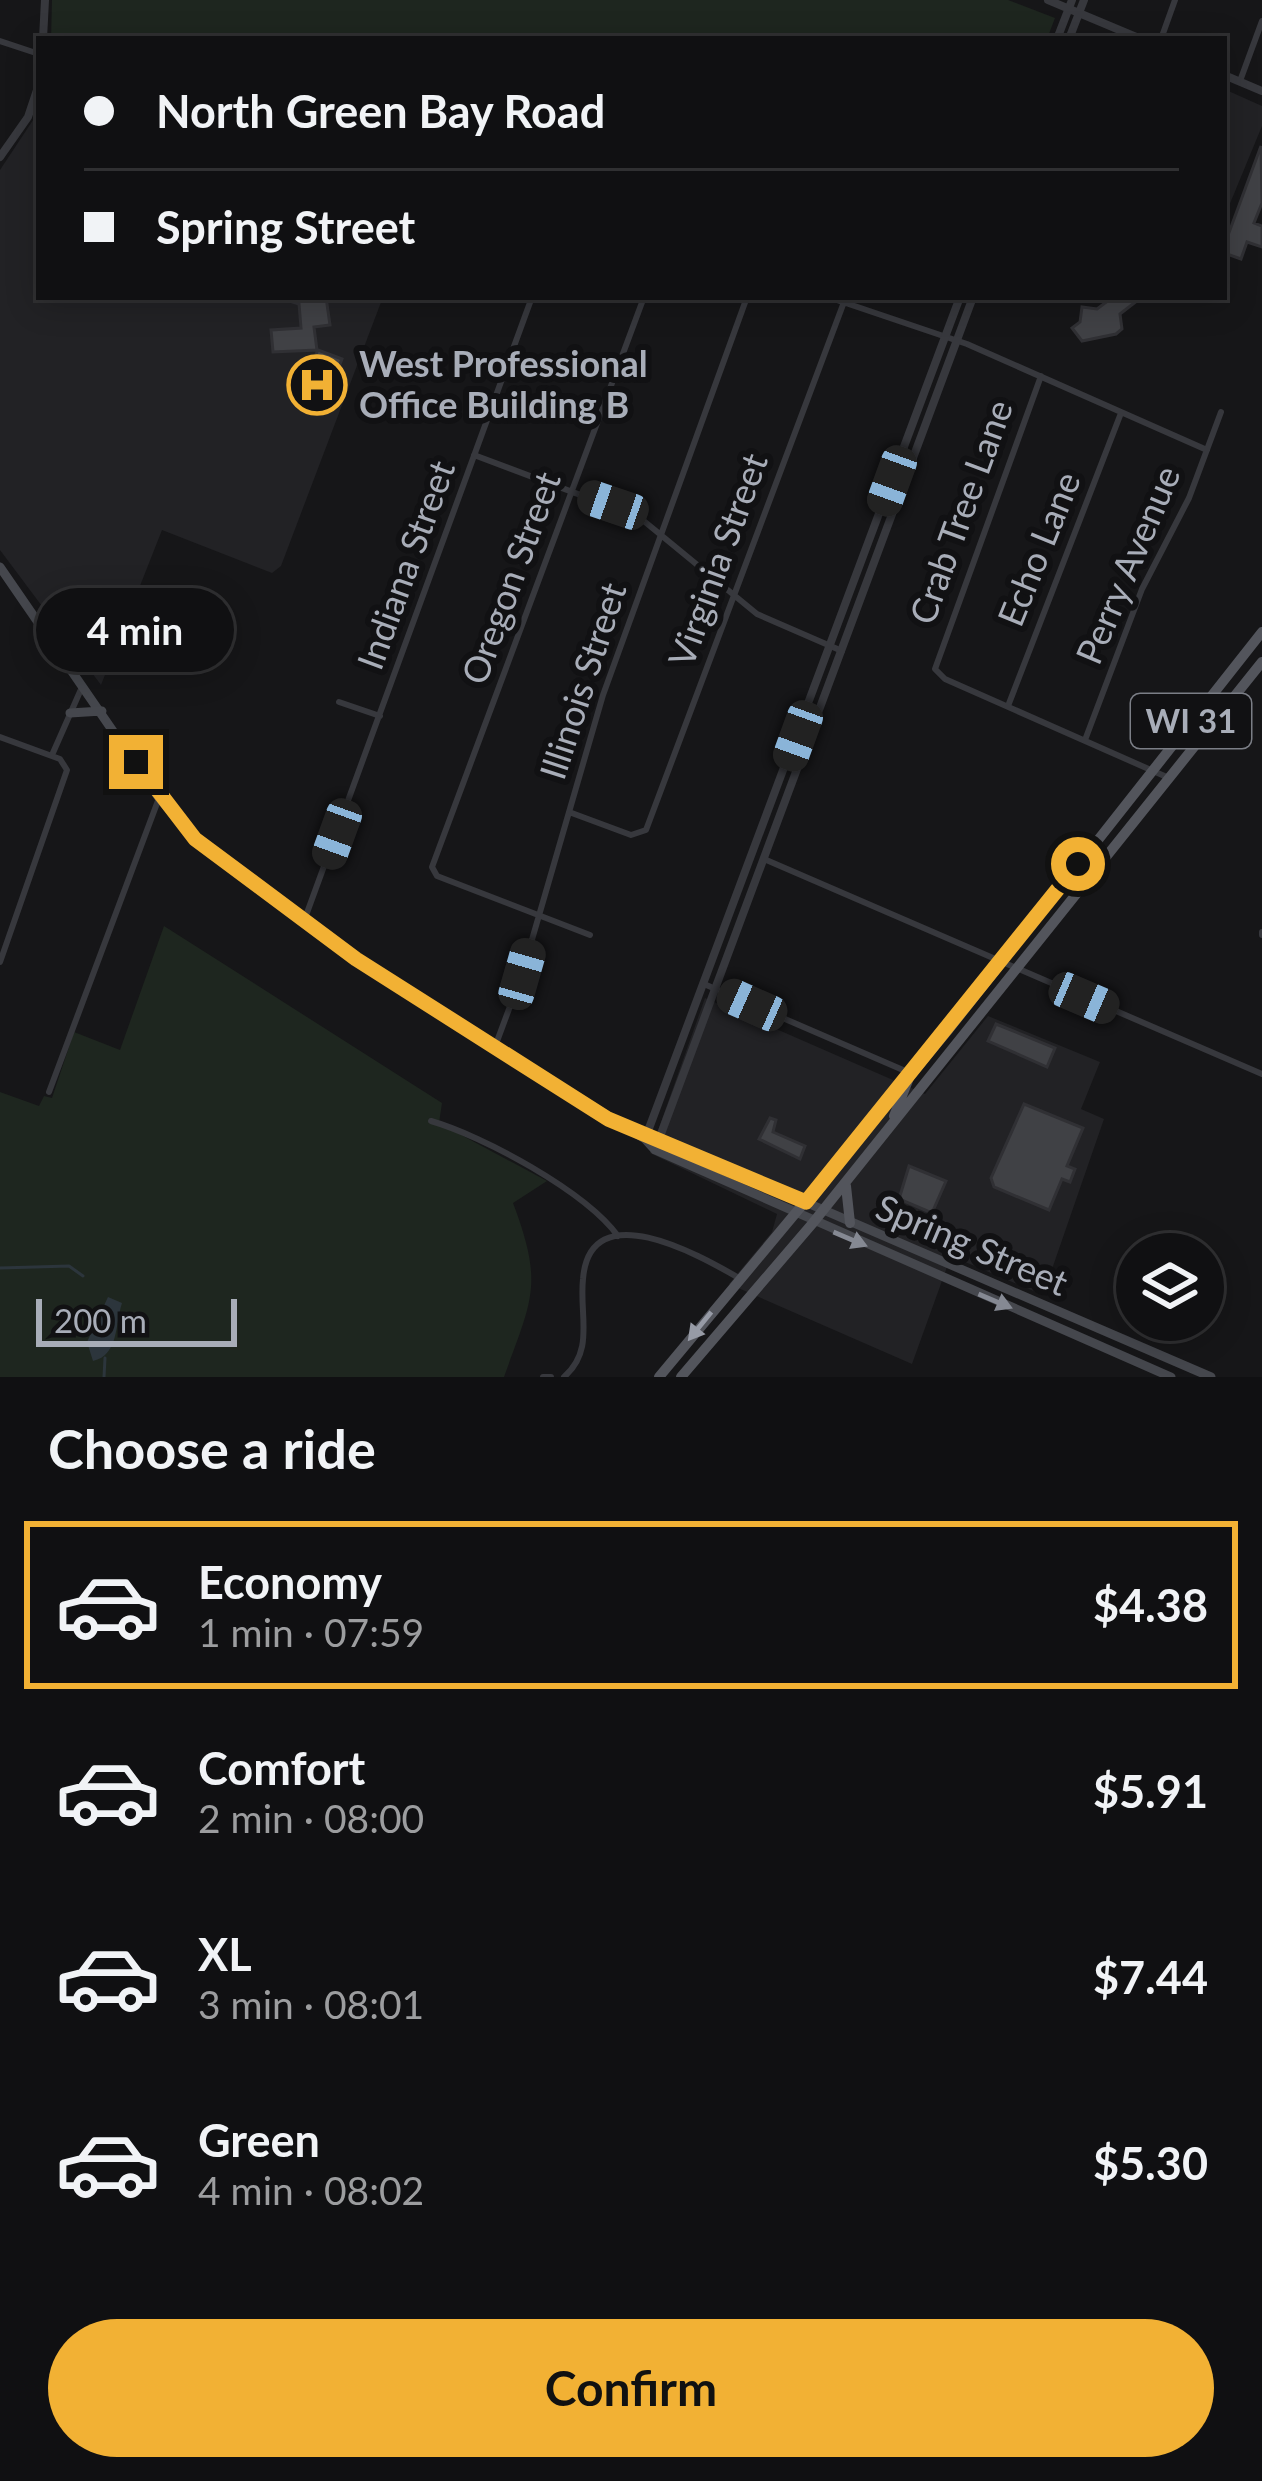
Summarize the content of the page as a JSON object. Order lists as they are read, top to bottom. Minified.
{"streets":{"main road":["WI 31","Spring Street"],"street":["Crab Tree Lane","Echo Lane","Virginia Street","Indiana Street","Perry Avenue","Oregon Street","Illinois Street"]},"crossings":[["Crab Tree Lane","Echo Lane"],["Virginia Street","Illinois Street"],["Indiana Street","Spring Street"],["Oregon Street","Illinois Street"],["Illinois Street","Spring Street"],["WI 31","Spring Street"]],"places":{"hospital":["West Professional Office Building B"]},"scale_bar":"200 m","page":{"banner":["North Green Bay Road","Spring Street"],"bubble":"4 min","scale":"200 m","heading":"Choose a ride","list":[{"name":"Economy","note":"1 min · 07:59","value":"$4.38"},{"name":"Comfort","note":"2 min · 08:00","value":"$5.91"},{"name":"XL","note":"3 min · 08:01","value":"$7.44"},{"name":"Green","note":"4 min · 08:02","value":"$5.30"}],"buttons":"Confirm"}}
